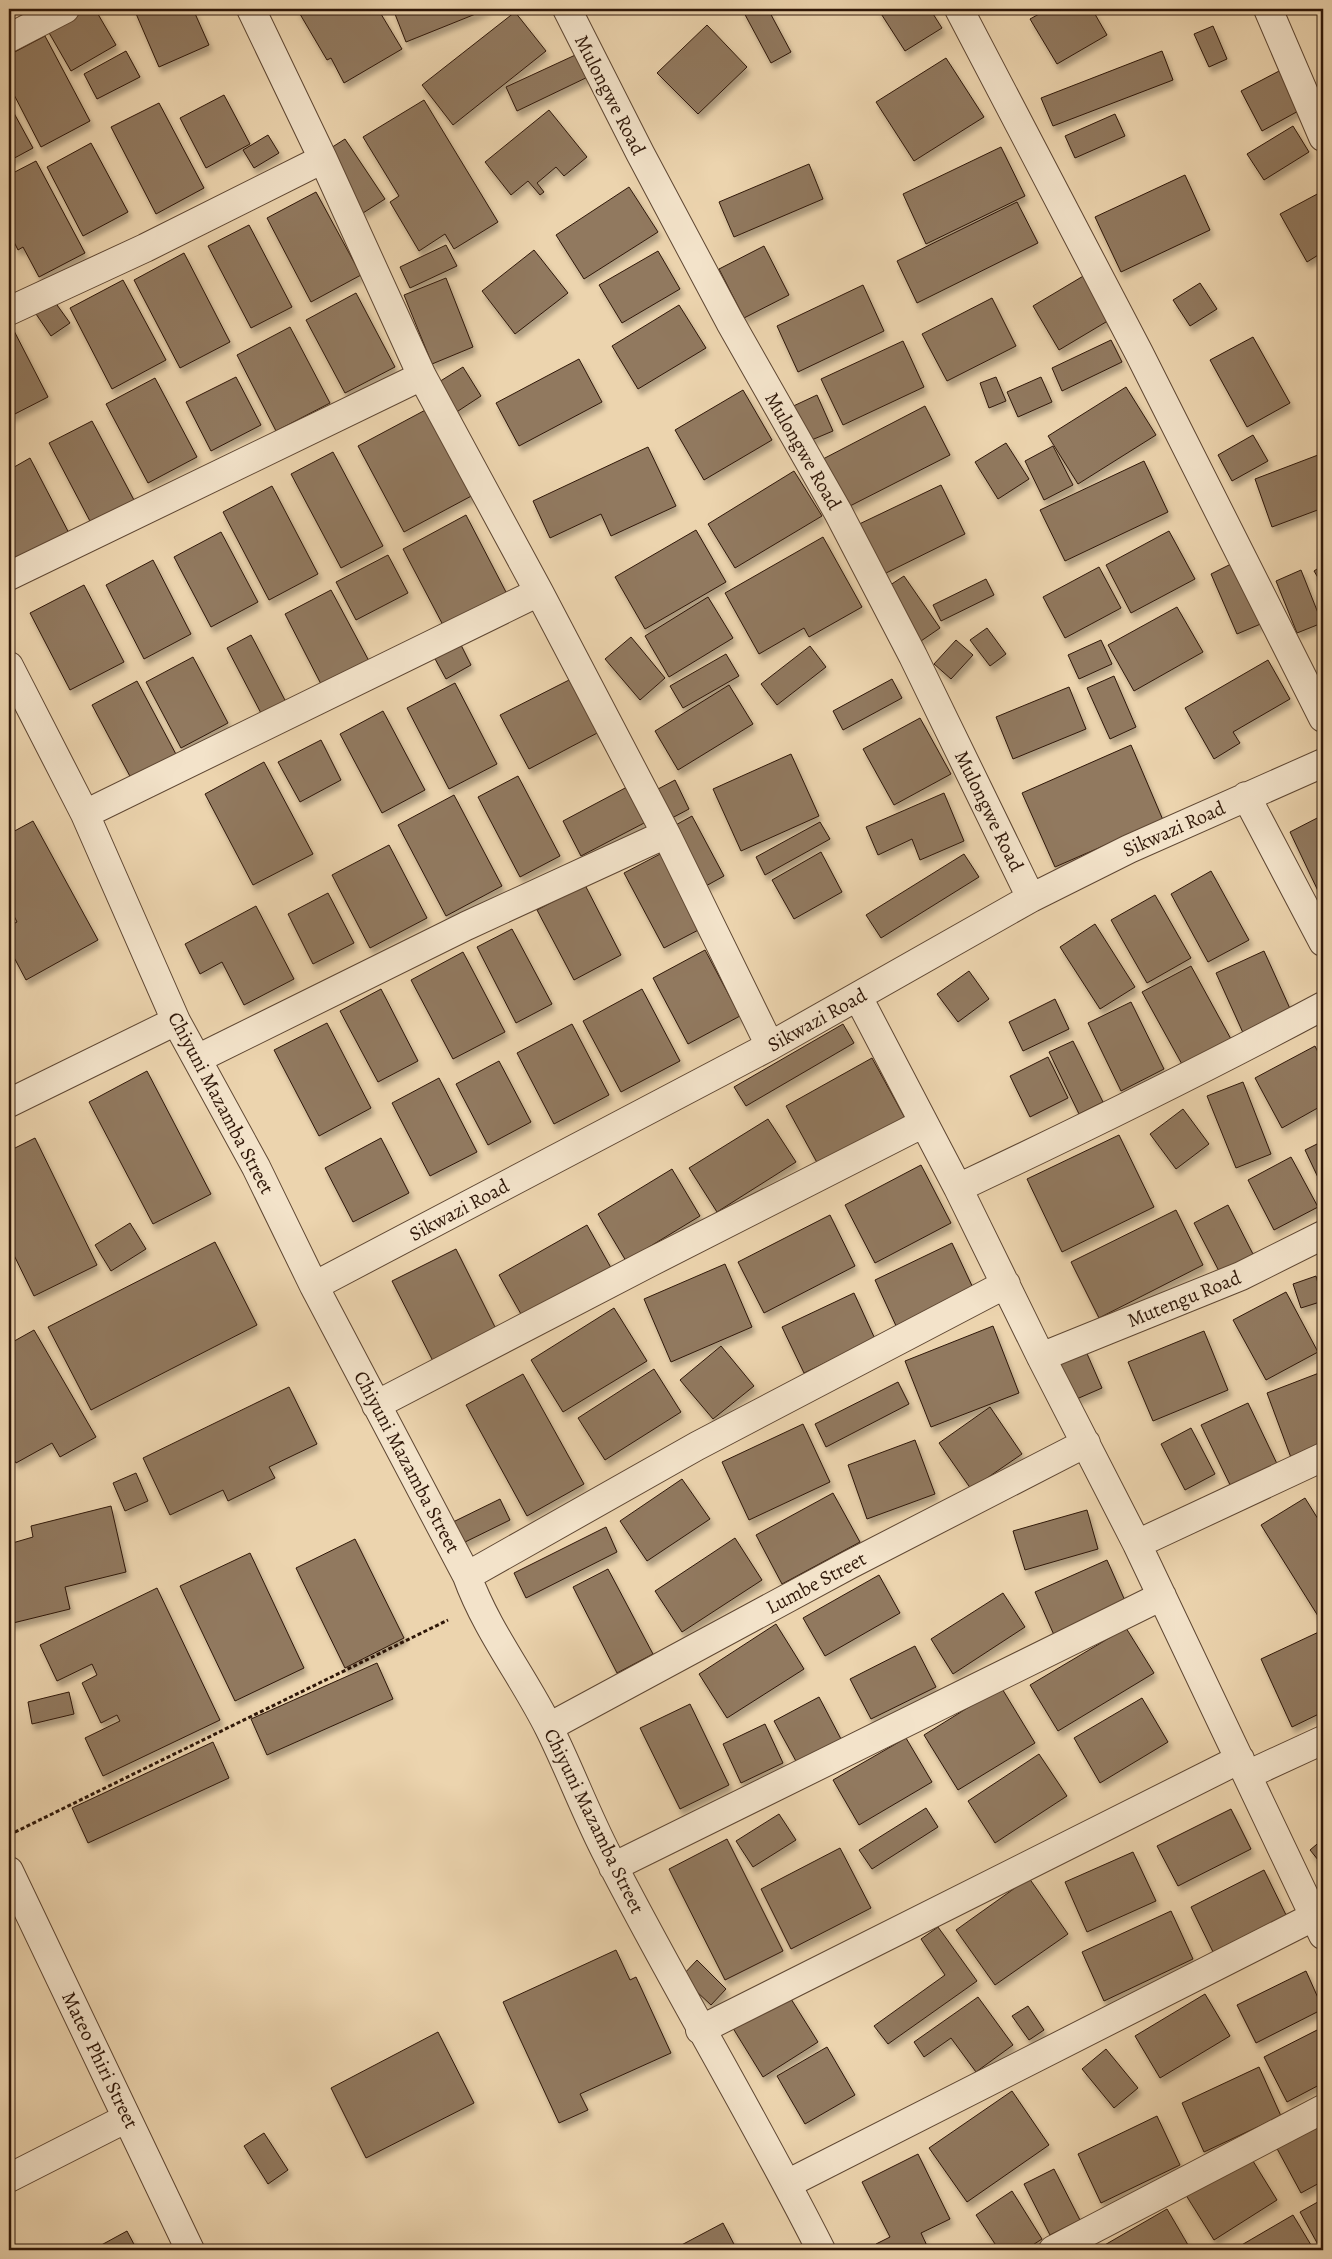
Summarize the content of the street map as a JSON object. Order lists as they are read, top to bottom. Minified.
{"streets":{"street":["Mulongwe Road","Sikwazi Road","Chiyuni Mazamba Street","Mutengu Road","Lumbe Street","Mateo Phiri Street"]},"crossings":[["Mulongwe Road","Sikwazi Road"],["Sikwazi Road","Chiyuni Mazamba Street"],["Chiyuni Mazamba Street","Lumbe Street"]]}
